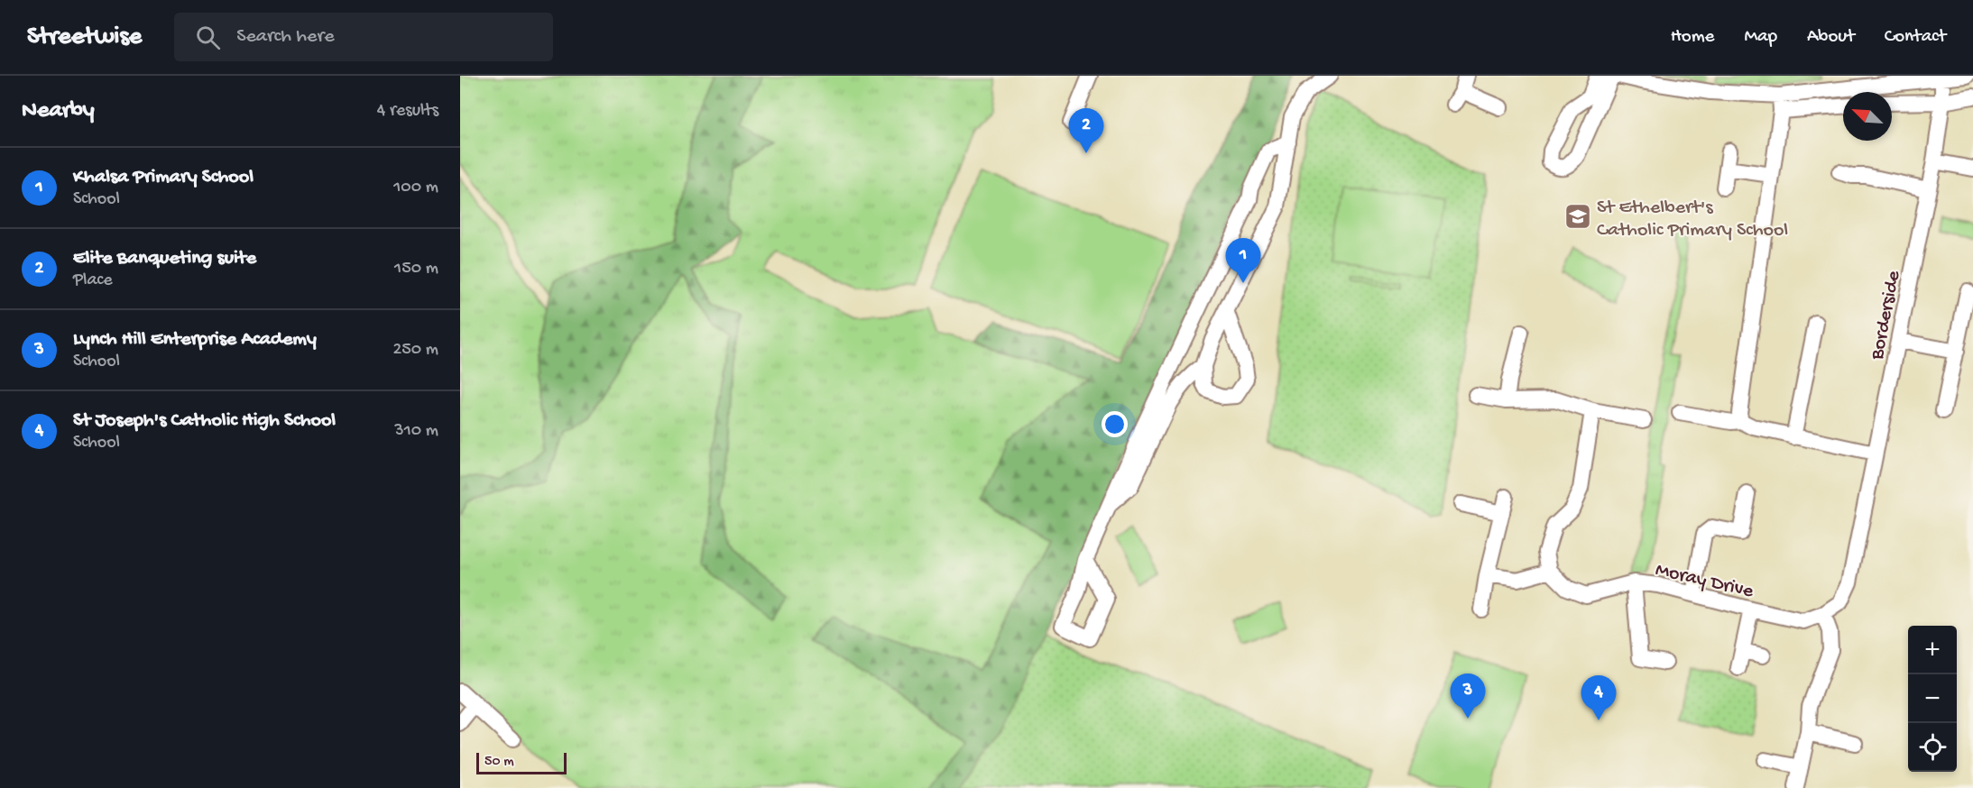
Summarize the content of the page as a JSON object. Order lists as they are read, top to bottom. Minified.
{"streets":{"street":["Borderside","Moray Drive"]},"crossings":[["Borderside","Moray Drive"]],"places":{"school or university":["St Ethelbert's Catholic Primary School"]},"scale_bar":"50 m","north":"top left","page":{"header":"Streetwise","search":"Search here","nav":["Home","Map","About","Contact"],"heading":["Nearby","4 results"],"pins":["2","1","3","4"],"list":[{"mark":"1","name":"Khalsa Primary School","note":"School","value":"100 m"},{"mark":"2","name":"Elite Banqueting suite","note":"Place","value":"150 m"},{"mark":"3","name":"Lynch Hill Enterprise Academy","note":"School","value":"250 m"},{"mark":"4","name":"St Joseph's Catholic High School","note":"School","value":"310 m"}],"map_buttons":["+","−"],"scale":"50 m"}}
